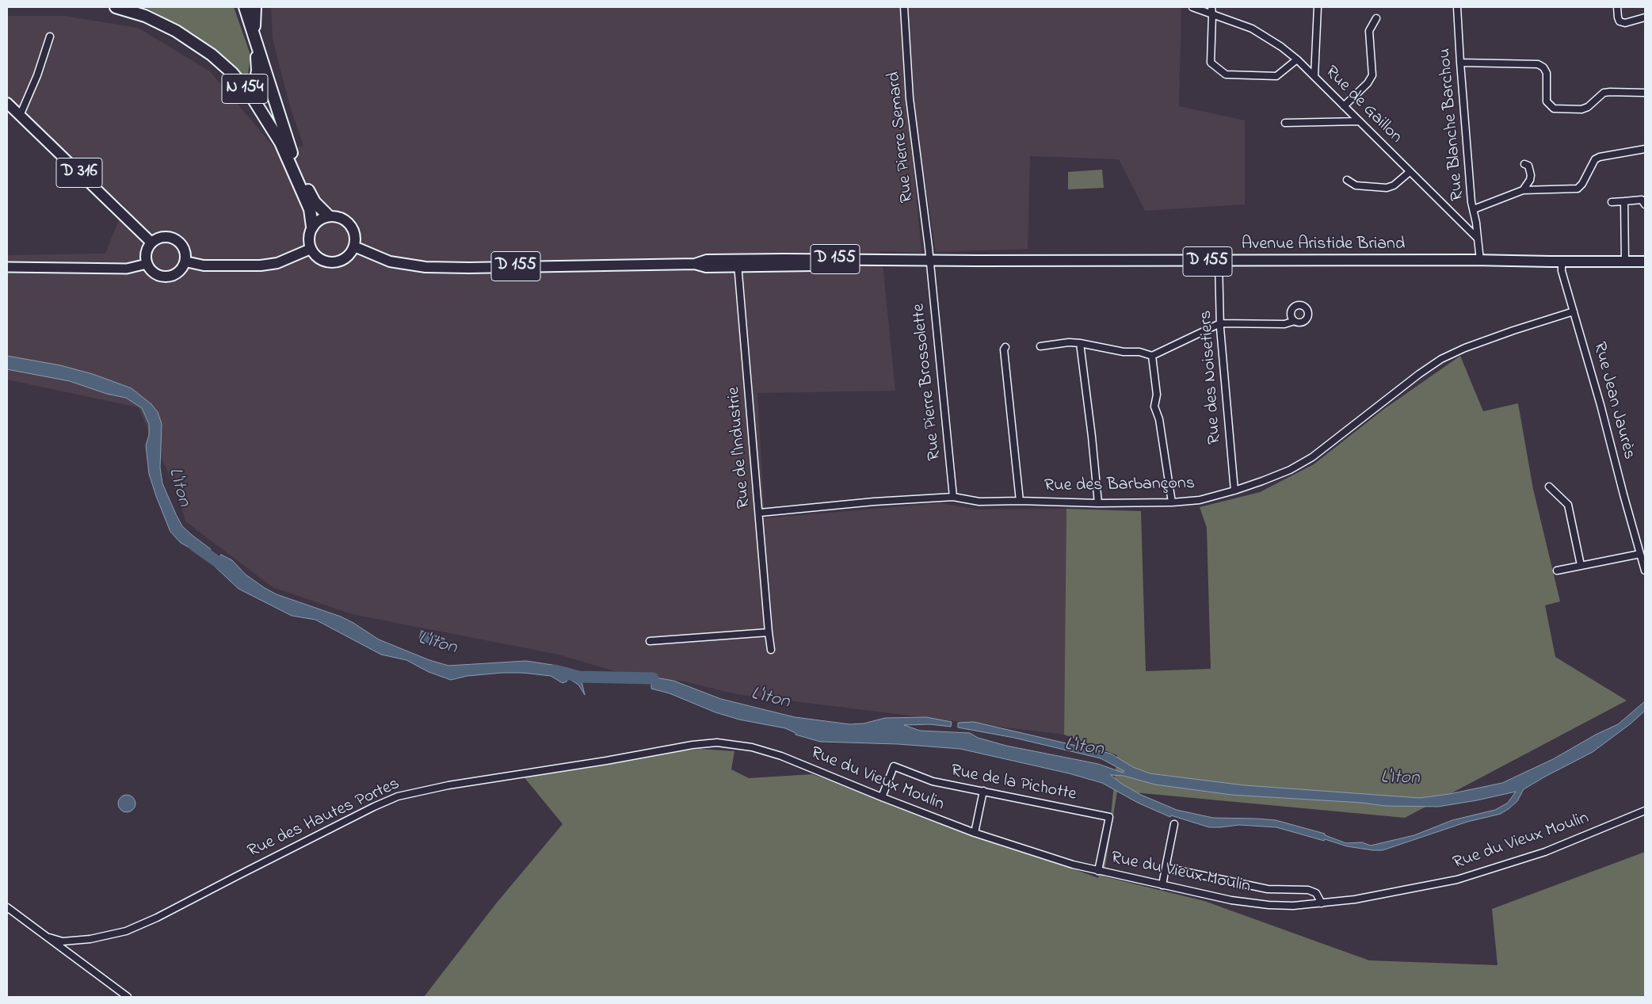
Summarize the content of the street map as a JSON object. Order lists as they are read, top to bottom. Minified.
{"streets":{"highway":["N 154"],"main road":["D 316","Avenue Aristide Briand","D 155"],"street":["Rue de Gaillon","Rue Blanche Barchou","Rue Pierre Semard","Rue des Noisetiers","Rue Pierre Brossolette","Rue Jean Jaurès","Rue de l'Industrie","Rue des Barbançons","Rue du Vieux Moulin","Rue de la Pichotte","Rue des Hautes Portes"]},"crossings":[["N 154","Avenue Aristide Briand"],["Rue de Gaillon","Rue Blanche Barchou"],["Rue Pierre Semard","Avenue Aristide Briand"],["Rue Pierre Semard","Rue Pierre Brossolette"],["Avenue Aristide Briand","Rue des Noisetiers"],["Avenue Aristide Briand","Rue Pierre Brossolette"],["Avenue Aristide Briand","Rue Jean Jaurès"],["Avenue Aristide Briand","Rue de l'Industrie"],["Rue des Noisetiers","Rue des Barbançons"],["Rue Pierre Brossolette","Rue des Barbançons"],["Rue Jean Jaurès","Rue des Barbançons"],["Rue de l'Industrie","Rue des Barbançons"],["Rue du Vieux Moulin","Rue de la Pichotte"],["Rue du Vieux Moulin","Rue des Hautes Portes"]],"water":["L'Iton"]}
